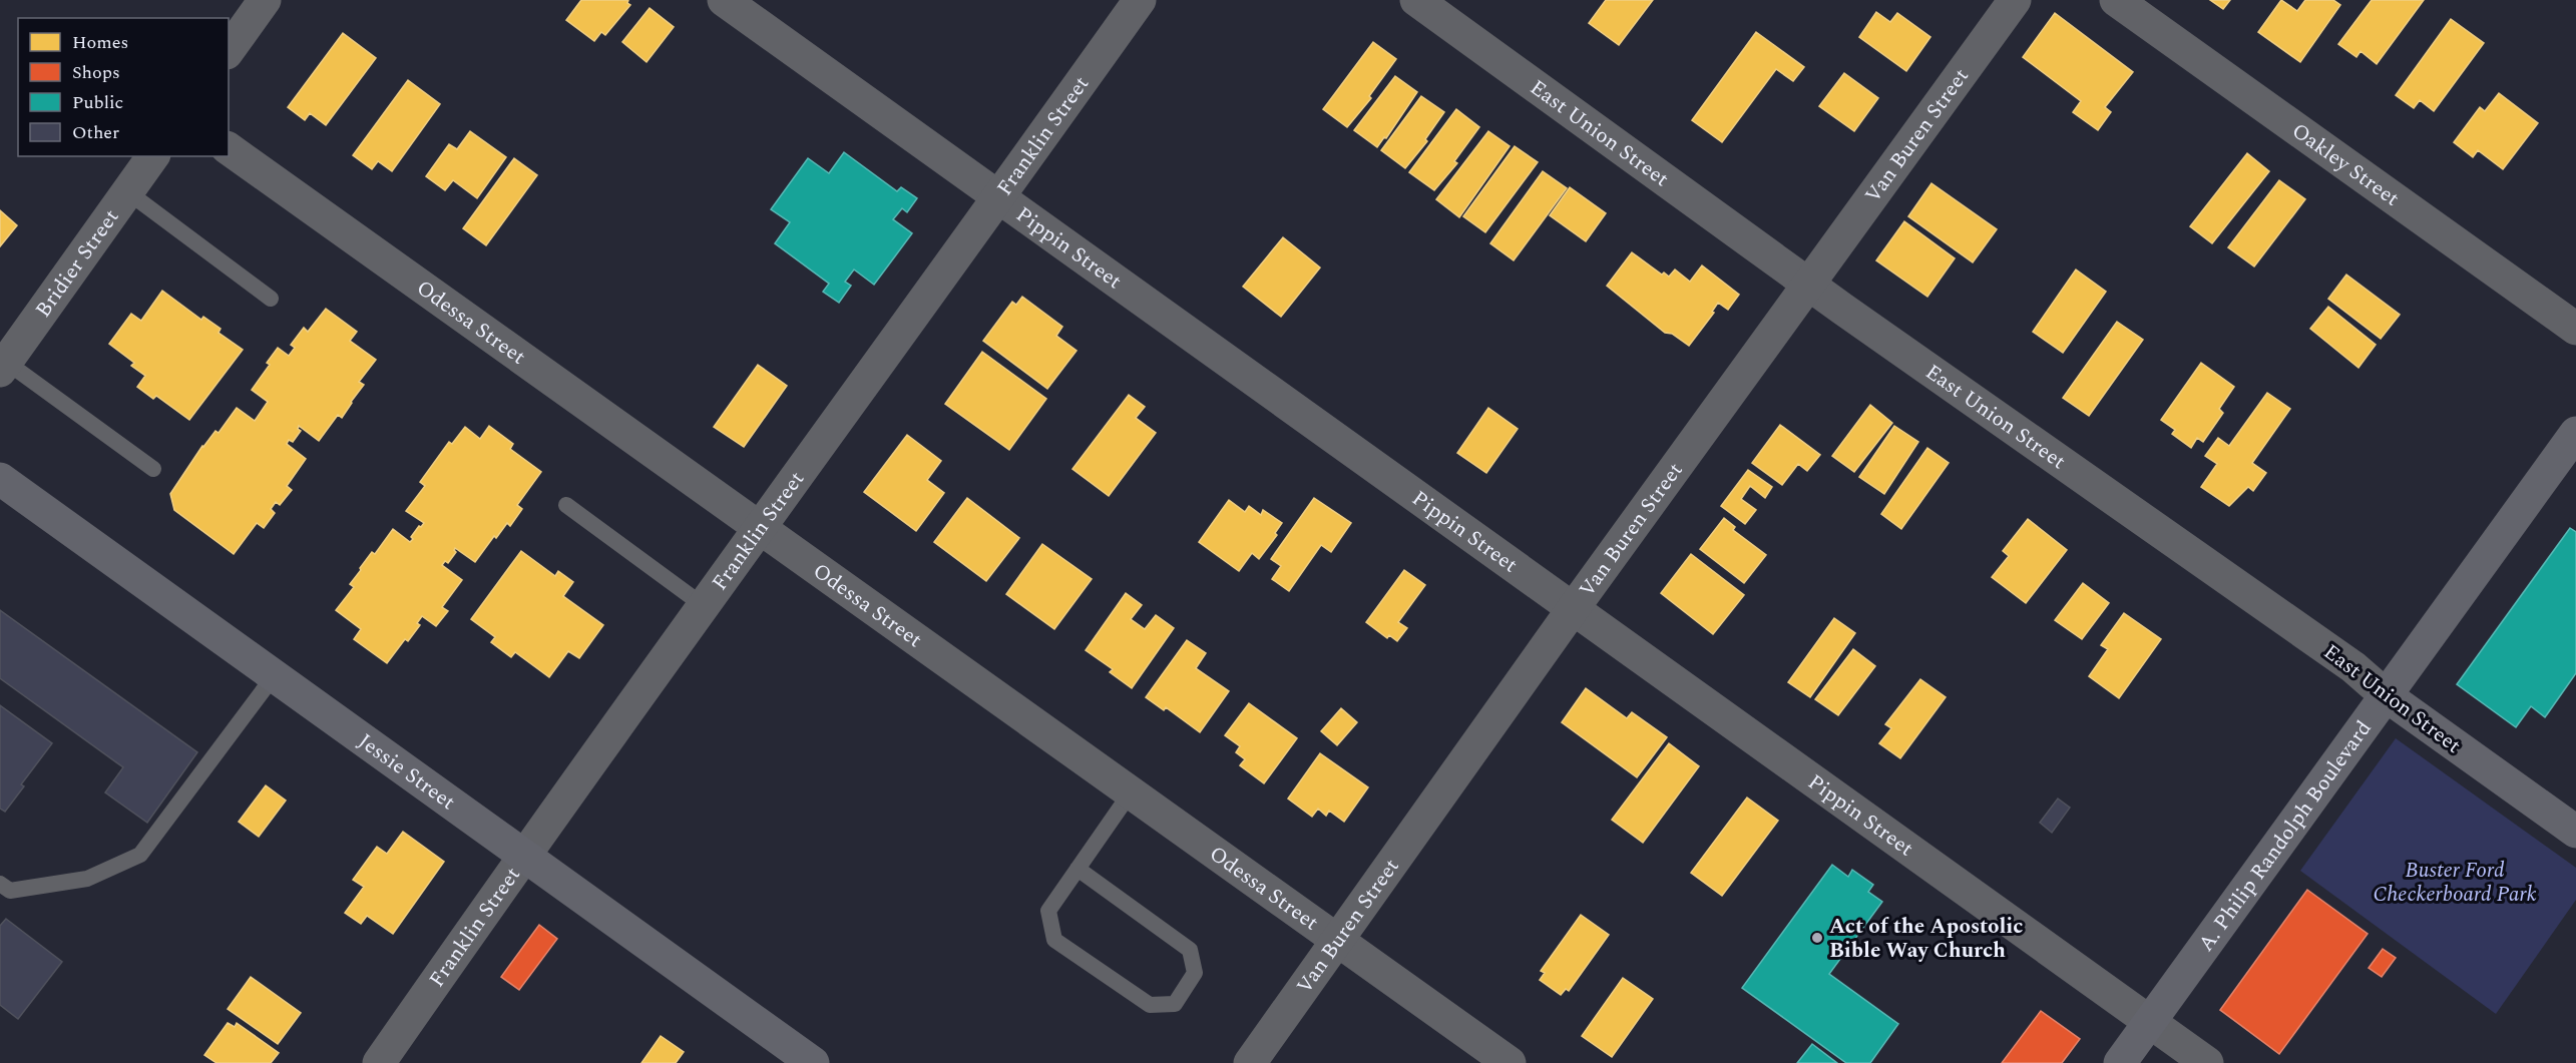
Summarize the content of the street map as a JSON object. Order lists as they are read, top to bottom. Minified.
{"streets":{"street":["East Union Street","Franklin Street","Van Buren Street","Oakley Street","Pippin Street","Bridier Street","Odessa Street","Jessie Street","A. Philip Randolph Boulevard"]},"crossings":[["East Union Street","Van Buren Street"],["East Union Street","A. Philip Randolph Boulevard"],["Franklin Street","Pippin Street"],["Franklin Street","Odessa Street"],["Franklin Street","Jessie Street"],["Van Buren Street","Pippin Street"],["Van Buren Street","Odessa Street"],["Pippin Street","A. Philip Randolph Boulevard"]],"parks":["Buster Ford Checkerboard Park"],"places":["Act of the Apostolic Bible Way Church"],"legend":["Homes","Shops","Public","Other"]}
